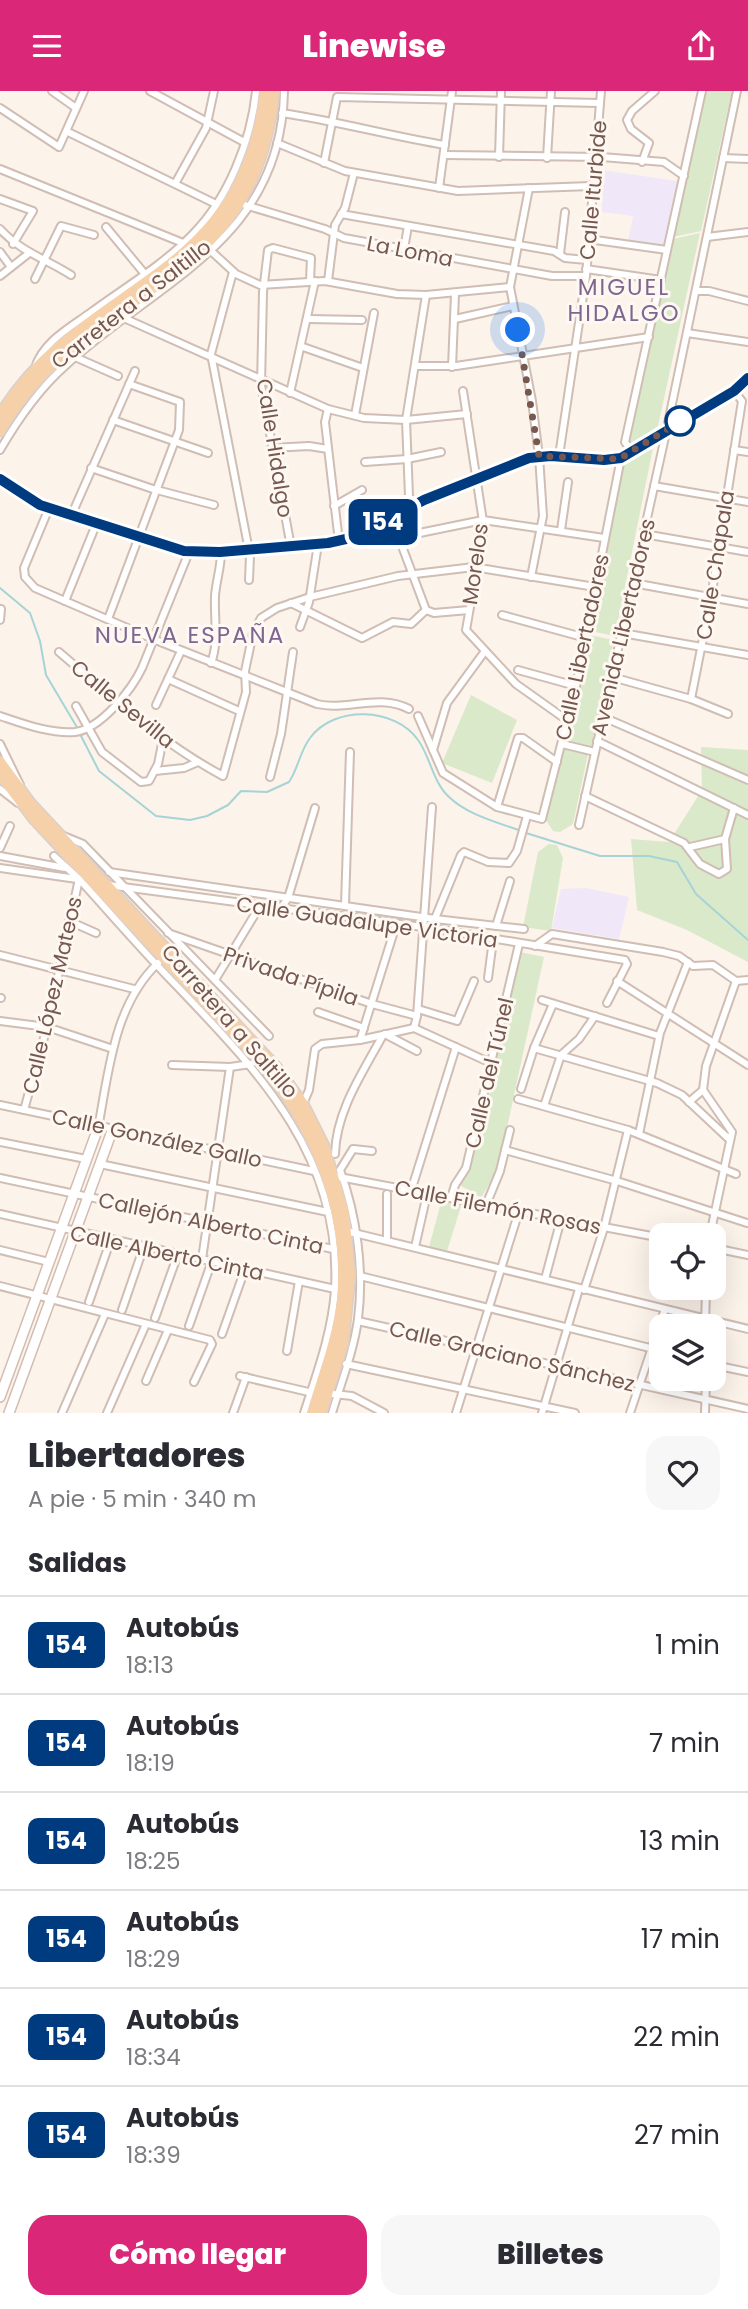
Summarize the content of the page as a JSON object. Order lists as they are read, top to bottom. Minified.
{"streets":{"main road":["Carretera a Saltillo"],"street":["Calle Iturbide","La Loma","Calle Hidalgo","Morelos","Calle Chapala","Avenida Libertadores","Calle Libertadores","Calle Sevilla","Calle Guadalupe Victoria","Privada Pípila","Calle López Mateos","Calle del Túnel","Calle González Gallo","Calle Filemón Rosas","Callejón Alberto Cinta","Calle Alberto Cinta","Calle Graciano Sánchez"]},"crossings":[["Calle Iturbide","La Loma"],["La Loma","Carretera a Saltillo"],["Carretera a Saltillo","Calle Guadalupe Victoria"],["Carretera a Saltillo","Calle González Gallo"],["Carretera a Saltillo","Calle Filemón Rosas"],["Carretera a Saltillo","Callejón Alberto Cinta"],["Carretera a Saltillo","Calle Alberto Cinta"],["Carretera a Saltillo","Calle Graciano Sánchez"],["Calle Guadalupe Victoria","Calle del Túnel"],["Calle López Mateos","Calle González Gallo"],["Calle del Túnel","Calle Filemón Rosas"],["Callejón Alberto Cinta","Calle Alberto Cinta"]],"districts":["MIGUEL HIDALGO","NUEVA ESPAÑA"],"lines":["bus line 154"],"page":{"header":"Linewise","on_map":"154","heading":[["Libertadores","A pie · 5 min · 340 m"],"Salidas"],"list":[{"mark":"154","name":"Autobús","note":"18:13","value":"1 min"},{"mark":"154","name":"Autobús","note":"18:19","value":"7 min"},{"mark":"154","name":"Autobús","note":"18:25","value":"13 min"},{"mark":"154","name":"Autobús","note":"18:29","value":"17 min"},{"mark":"154","name":"Autobús","note":"18:34","value":"22 min"},{"mark":"154","name":"Autobús","note":"18:39","value":"27 min"}],"buttons":["Cómo llegar","Billetes"]}}
